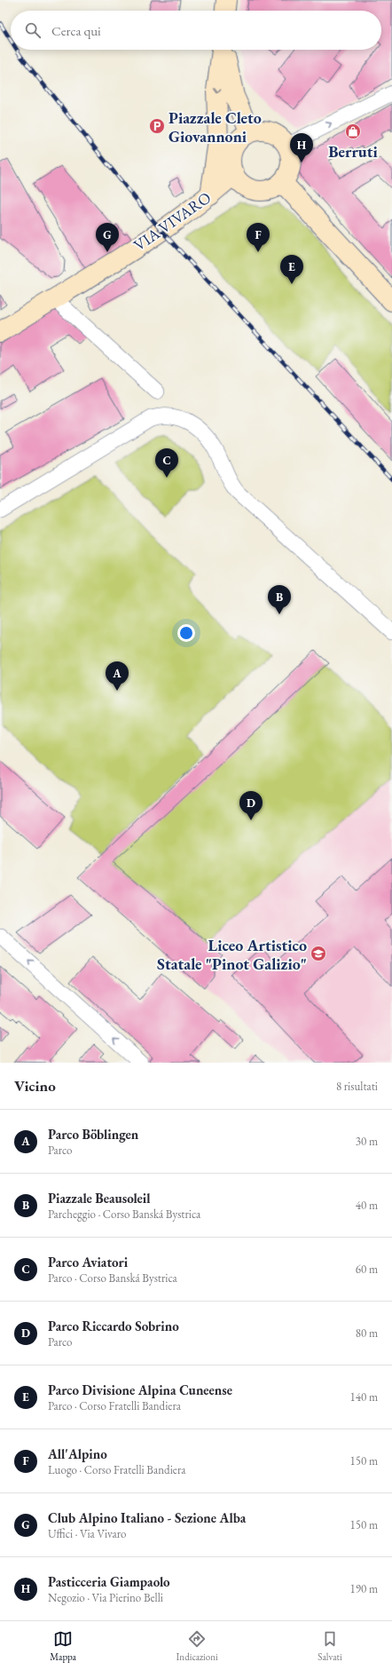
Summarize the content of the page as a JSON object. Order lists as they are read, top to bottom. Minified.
{"streets":{"main road":["VIA VIVARO"]},"places":{"parking":["Piazzale Cleto Giovannoni"],"shop":["Berruti"],"school or university":["Liceo Artistico Statale \"Pinot Galizio\""]},"page":{"search":"Cerca qui","pins":["H","F","G","E","C","B","A","D"],"heading":["Vicino","8 risultati"],"list":[{"mark":"A","name":"Parco Böblingen","note":"Parco","value":"30 m"},{"mark":"B","name":"Piazzale Beausoleil","note":"Parcheggio · Corso Banská Bystrica","value":"40 m"},{"mark":"C","name":"Parco Aviatori","note":"Parco · Corso Banská Bystrica","value":"60 m"},{"mark":"D","name":"Parco Riccardo Sobrino","note":"Parco","value":"80 m"},{"mark":"E","name":"Parco Divisione Alpina Cuneense","note":"Parco · Corso Fratelli Bandiera","value":"140 m"},{"mark":"F","name":"All'Alpino","note":"Luogo · Corso Fratelli Bandiera","value":"150 m"},{"mark":"G","name":"Club Alpino Italiano - Sezione Alba","note":"Uffici · Via Vivaro","value":"150 m"},{"mark":"H","name":"Pasticceria Giampaolo","note":"Negozio · Via Pierino Belli","value":"190 m"}],"nav":["Mappa","Indicazioni","Salvati"]}}
